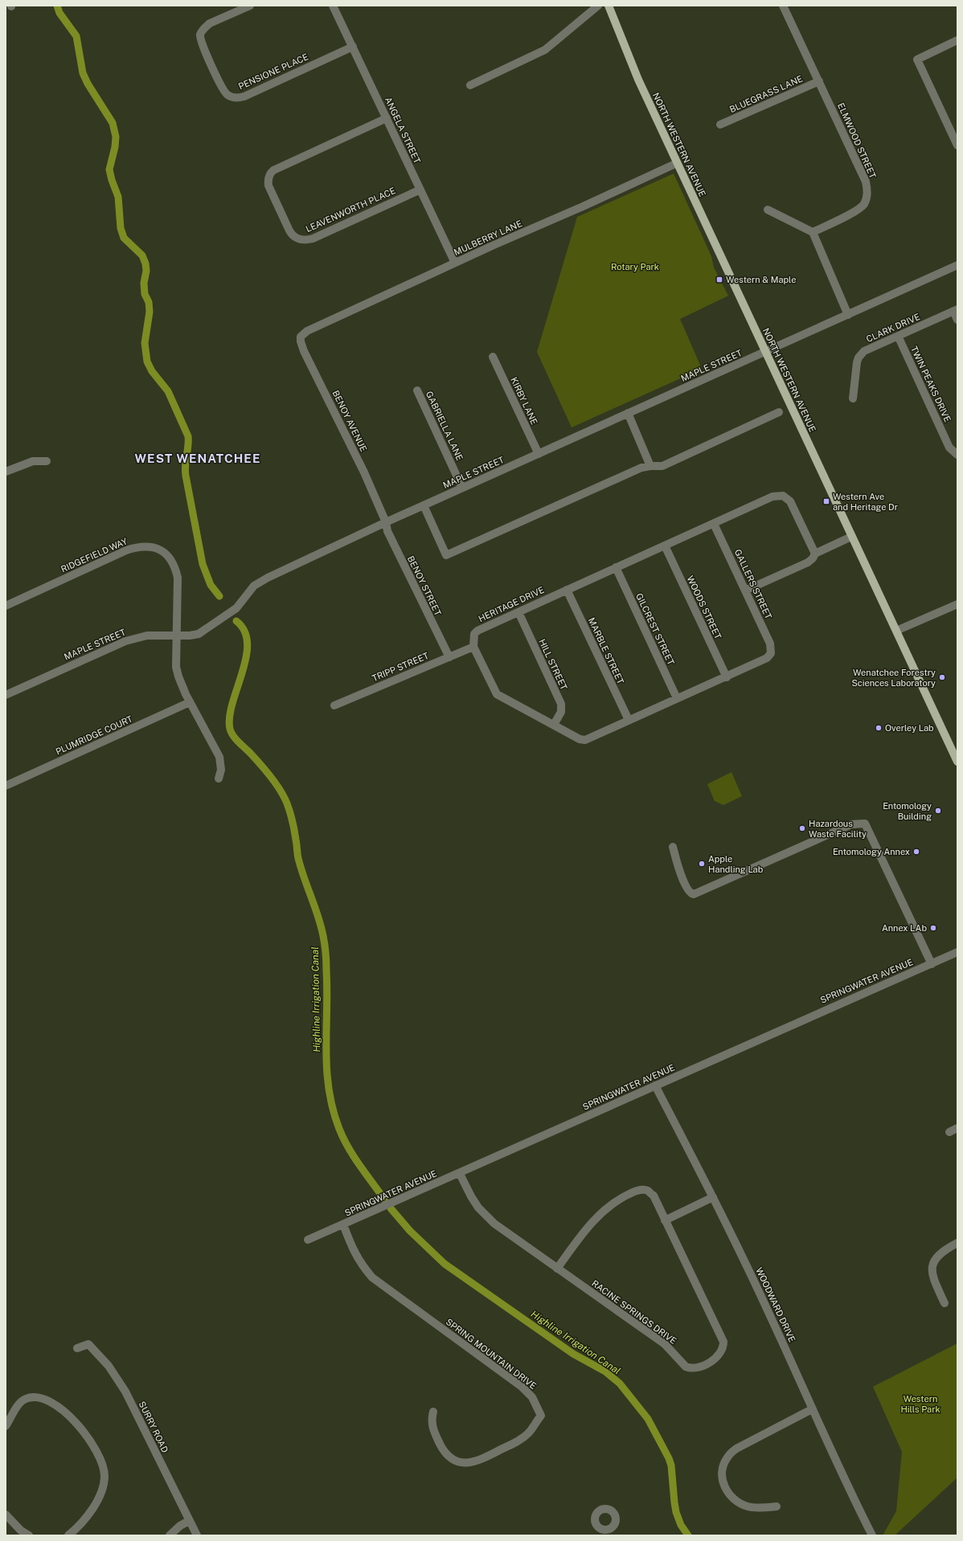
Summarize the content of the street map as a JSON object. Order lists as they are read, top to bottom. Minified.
{"streets":{"main road":["NORTH WESTERN AVENUE"],"street":["PENSIONE PLACE","BLUEGRASS LANE","ANGELA STREET","ELMWOOD STREET","LEAVENWORTH PLACE","MULBERRY LANE","CLARK DRIVE","MAPLE STREET","TWIN PEAKS DRIVE","KIRBY LANE","BENOY AVENUE","GABRIELLA LANE","RIDGEFIELD WAY","GALLERS STREET","BENOY STREET","HERITAGE DRIVE","WOODS STREET","GILCREST STREET","MARBLE STREET","HILL STREET","TRIPP STREET","PLUMRIDGE COURT","SPRINGWATER AVENUE","WOODWARD DRIVE","RACINE SPRINGS DRIVE","SPRING MOUNTAIN DRIVE","SURRY ROAD"]},"crossings":[["PENSIONE PLACE","ANGELA STREET"],["BLUEGRASS LANE","ELMWOOD STREET"],["ANGELA STREET","LEAVENWORTH PLACE"],["ANGELA STREET","MULBERRY LANE"],["NORTH WESTERN AVENUE","MULBERRY LANE"],["NORTH WESTERN AVENUE","MAPLE STREET"],["MULBERRY LANE","BENOY AVENUE"],["CLARK DRIVE","TWIN PEAKS DRIVE"],["MAPLE STREET","KIRBY LANE"],["MAPLE STREET","BENOY AVENUE"],["MAPLE STREET","GABRIELLA LANE"],["MAPLE STREET","RIDGEFIELD WAY"],["MAPLE STREET","BENOY STREET"],["BENOY AVENUE","BENOY STREET"],["RIDGEFIELD WAY","PLUMRIDGE COURT"],["GALLERS STREET","HERITAGE DRIVE"],["GALLERS STREET","WOODS STREET"],["BENOY STREET","TRIPP STREET"],["HERITAGE DRIVE","WOODS STREET"],["HERITAGE DRIVE","GILCREST STREET"],["HERITAGE DRIVE","MARBLE STREET"],["HERITAGE DRIVE","HILL STREET"],["HERITAGE DRIVE","TRIPP STREET"],["SPRINGWATER AVENUE","WOODWARD DRIVE"],["SPRINGWATER AVENUE","RACINE SPRINGS DRIVE"],["SPRINGWATER AVENUE","SPRING MOUNTAIN DRIVE"]],"districts":["WEST WENATCHEE"],"water":["Highline Irrigation Canal"],"parks":["Rotary Park","Western Hills Park"],"places":{"transit":["Western & Maple","Western Ave and Heritage Dr"],"other":["Wenatchee Forestry Sciences Laboratory","Overley Lab","Entomology Building","Hazardous Waste Facility","Entomology Annex","Apple Handling Lab","Annex LAb"]}}
